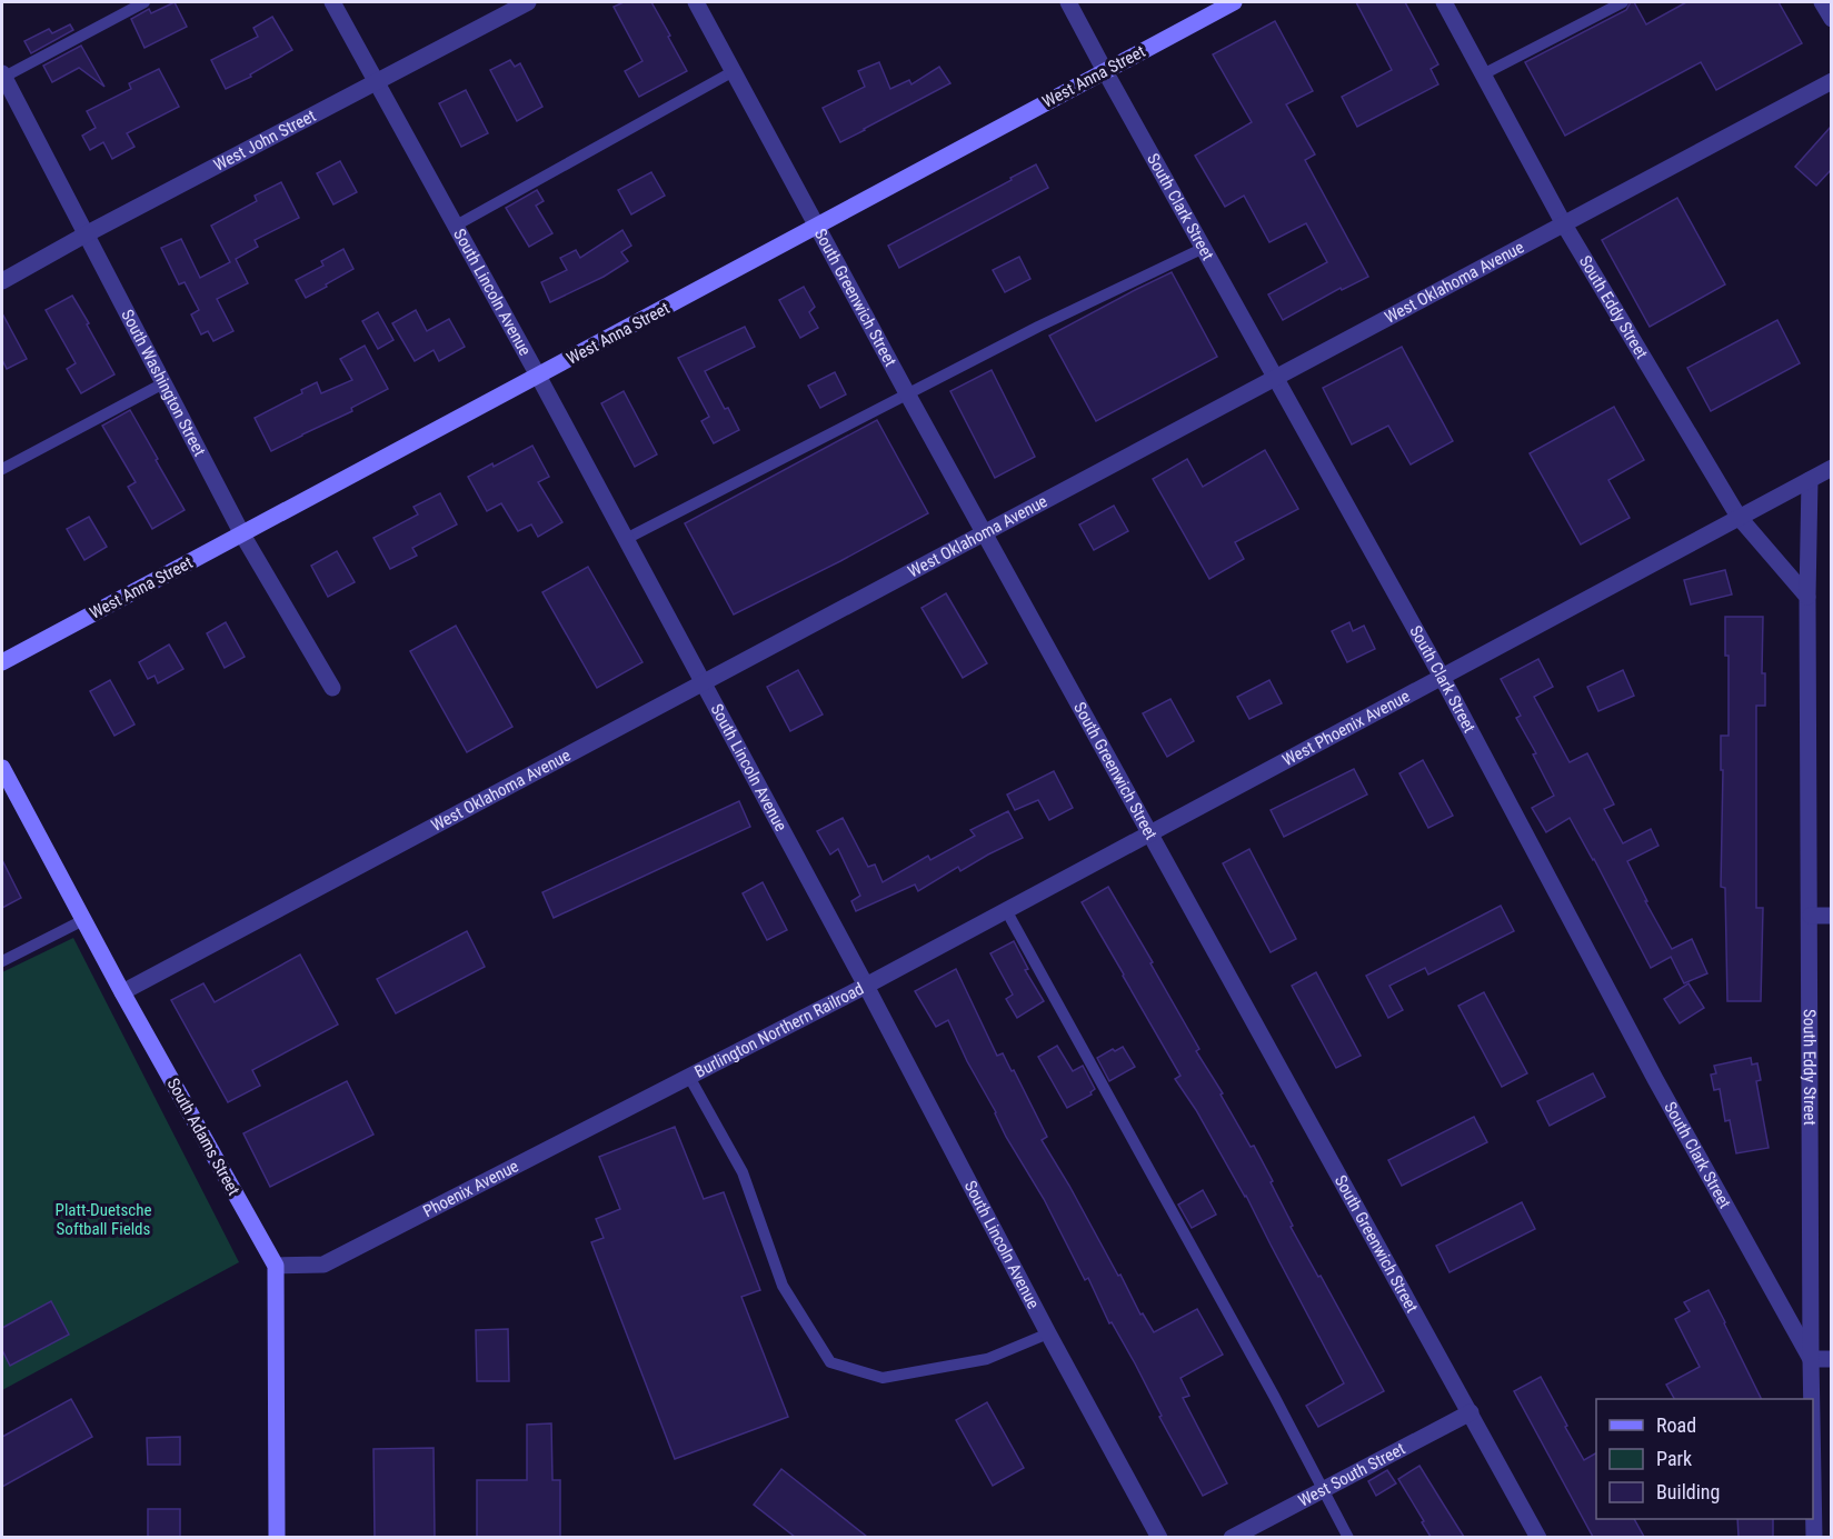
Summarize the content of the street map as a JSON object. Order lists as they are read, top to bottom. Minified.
{"streets":{"main road":["West Anna Street","South Adams Street"],"street":["West John Street","South Clark Street","West Oklahoma Avenue","South Lincoln Avenue","South Greenwich Street","South Eddy Street","South Washington Street","West Phoenix Avenue","Burlington Northern Railroad","Phoenix Avenue","West South Street"]},"crossings":[["West Anna Street","South Clark Street"],["West Anna Street","South Lincoln Avenue"],["West Anna Street","South Greenwich Street"],["West Anna Street","South Washington Street"],["West John Street","South Lincoln Avenue"],["West John Street","South Washington Street"],["South Clark Street","West Oklahoma Avenue"],["South Clark Street","South Eddy Street"],["South Clark Street","West Phoenix Avenue"],["West Oklahoma Avenue","South Lincoln Avenue"],["West Oklahoma Avenue","South Greenwich Street"],["West Oklahoma Avenue","South Eddy Street"],["West Oklahoma Avenue","South Adams Street"],["South Lincoln Avenue","Burlington Northern Railroad"],["South Greenwich Street","West Phoenix Avenue"],["South Greenwich Street","West South Street"],["South Eddy Street","West Phoenix Avenue"],["West Phoenix Avenue","Burlington Northern Railroad"],["Burlington Northern Railroad","Phoenix Avenue"],["South Adams Street","Phoenix Avenue"]],"parks":["Platt-Duetsche Softball Fields"],"legend":["Road","Park","Building"]}
